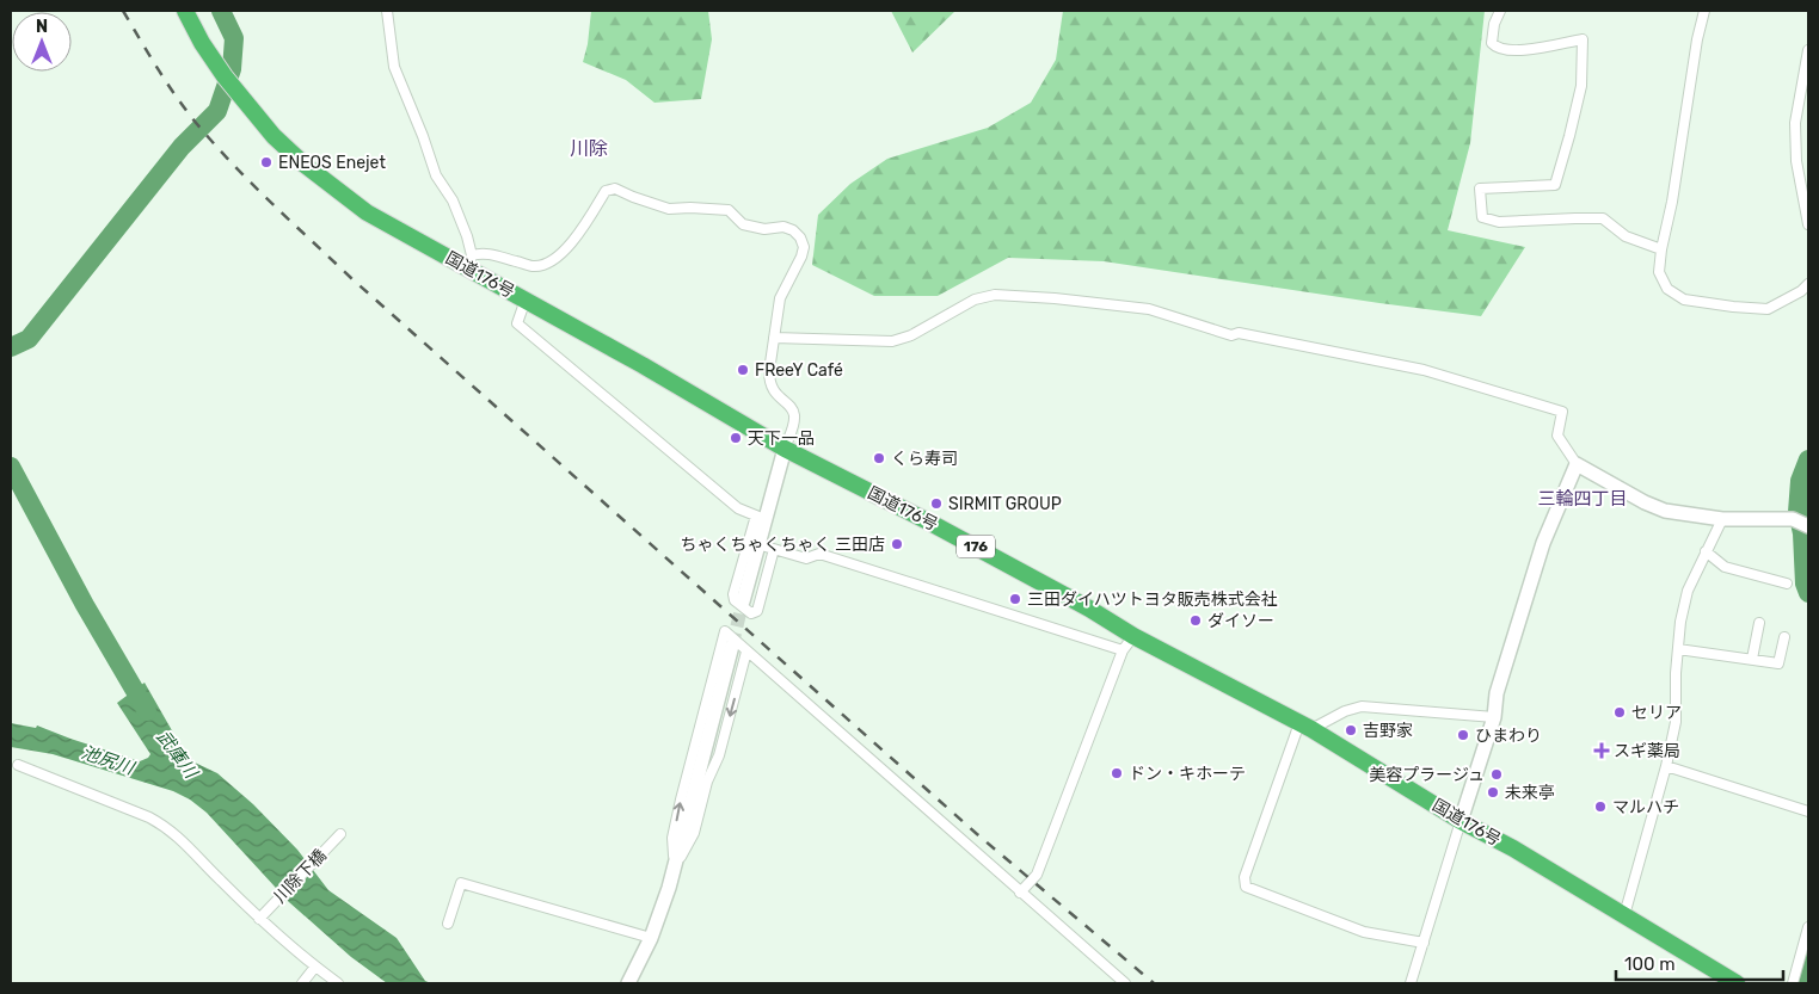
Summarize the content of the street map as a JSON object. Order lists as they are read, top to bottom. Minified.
{"streets":{"highway":["国道176号","176"],"street":["川除下橋"]},"districts":["川除","三輪四丁目"],"water":["武庫川","池尻川"],"places":{"other":["ENEOS Enejet","FReeY Café","天下一品","くら寿司","SIRMIT GROUP","ちゃくちゃくちゃく 三田店","三田ダイハツトヨタ販売株式会社","ダイソー","セリア","吉野家","ひまわり","ドン・キホーテ","美容プラージュ","未来亭","マルハチ"],"health":["スギ薬局"]},"scale_bar":"100 m","north":"top"}
